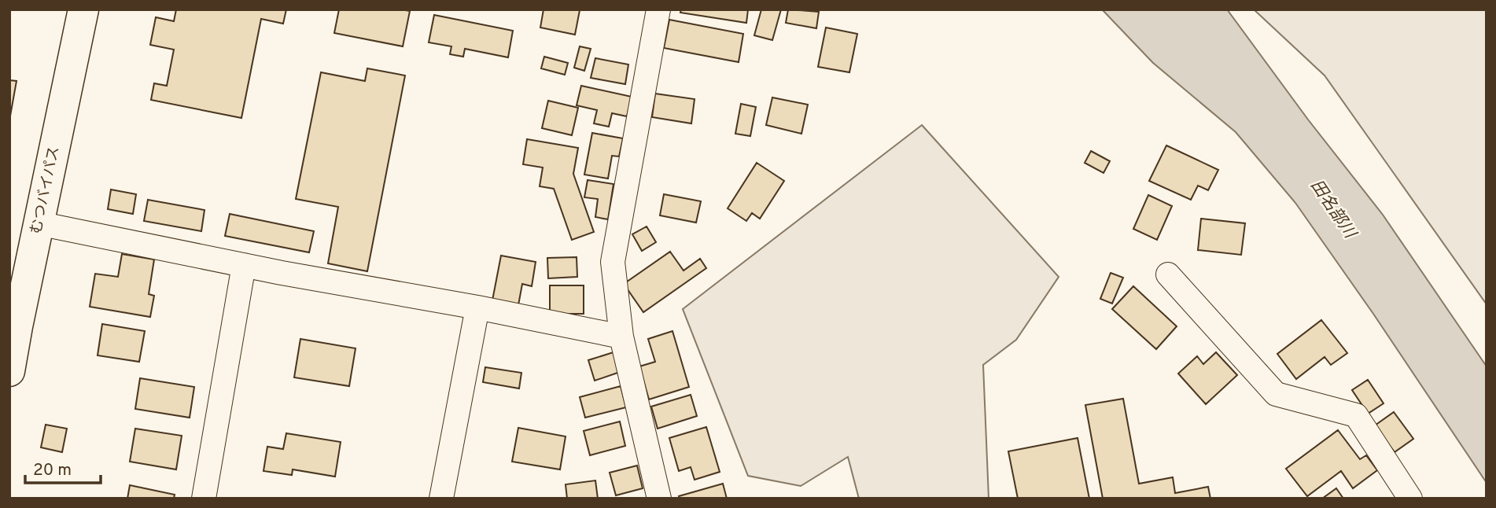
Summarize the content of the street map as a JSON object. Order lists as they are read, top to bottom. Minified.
{"streets":{"highway":["むつバイパス"]},"water":["田名部川"],"scale_bar":"20 m"}
